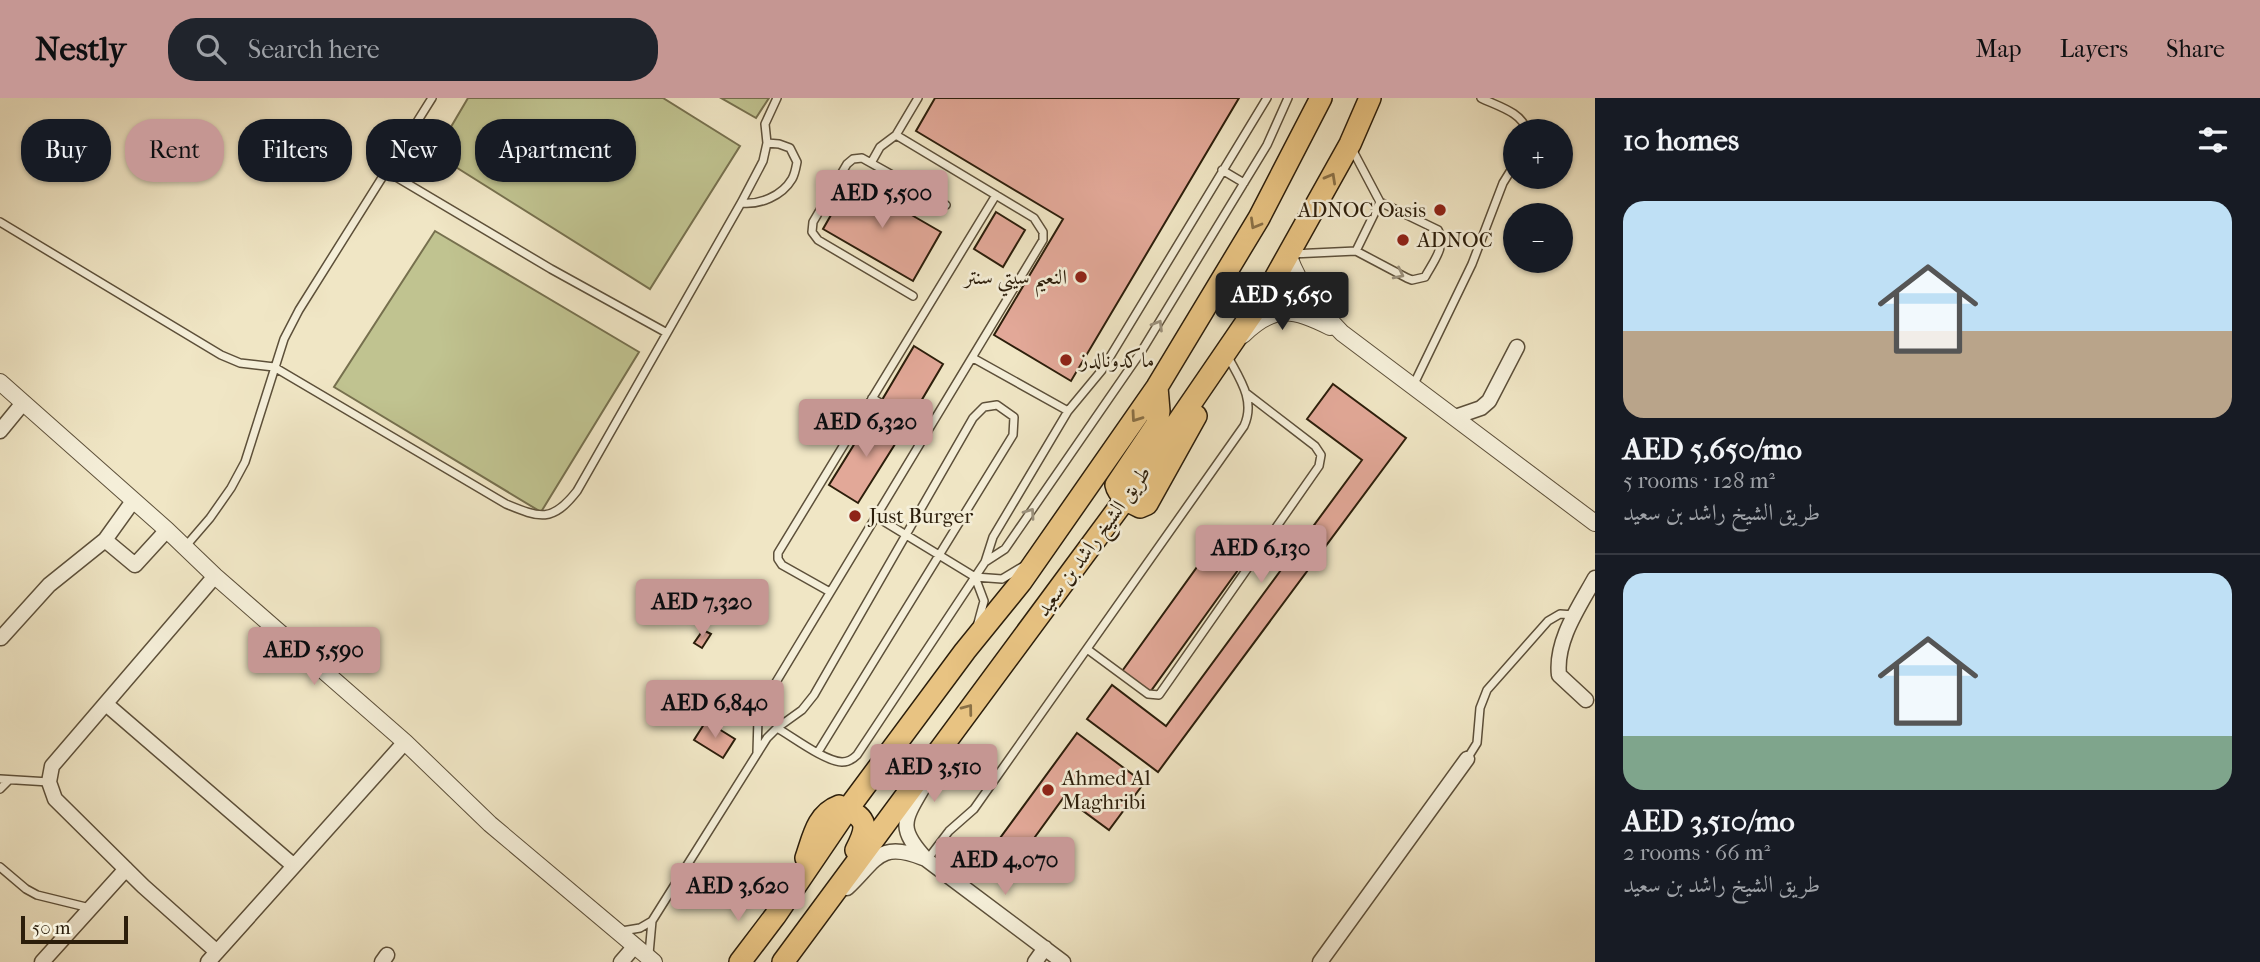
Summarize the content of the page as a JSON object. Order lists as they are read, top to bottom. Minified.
{"streets":{"main road":["طريق الشيخ راشد بن سعيد"]},"places":["ADNOC Oasis","ADNOC","النعيم سيتي سنتر","ماكدونالدز","Just Burger","Ahmed Al Maghribi"],"scale_bar":"50 m","page":{"header":"Nestly","search":"Search here","nav":["Map","Layers","Share"],"heading":"10 homes","map_buttons":["+","−"],"chip":["Buy","Rent","Filters","New","Apartment"],"price":["AED 5,500","AED 5,650","AED 6,320","AED 6,130","AED 7,320","AED 5,590","AED 6,840","AED 3,510","AED 4,070","AED 3,620"],"list":[{"name":"AED 5,650/mo","note":"5 rooms · 128 m² · طريق الشيخ راشد بن سعيد"},{"name":"AED 3,510/mo","note":"2 rooms · 66 m² · طريق الشيخ راشد بن سعيد"}],"scale":"50 m"}}
